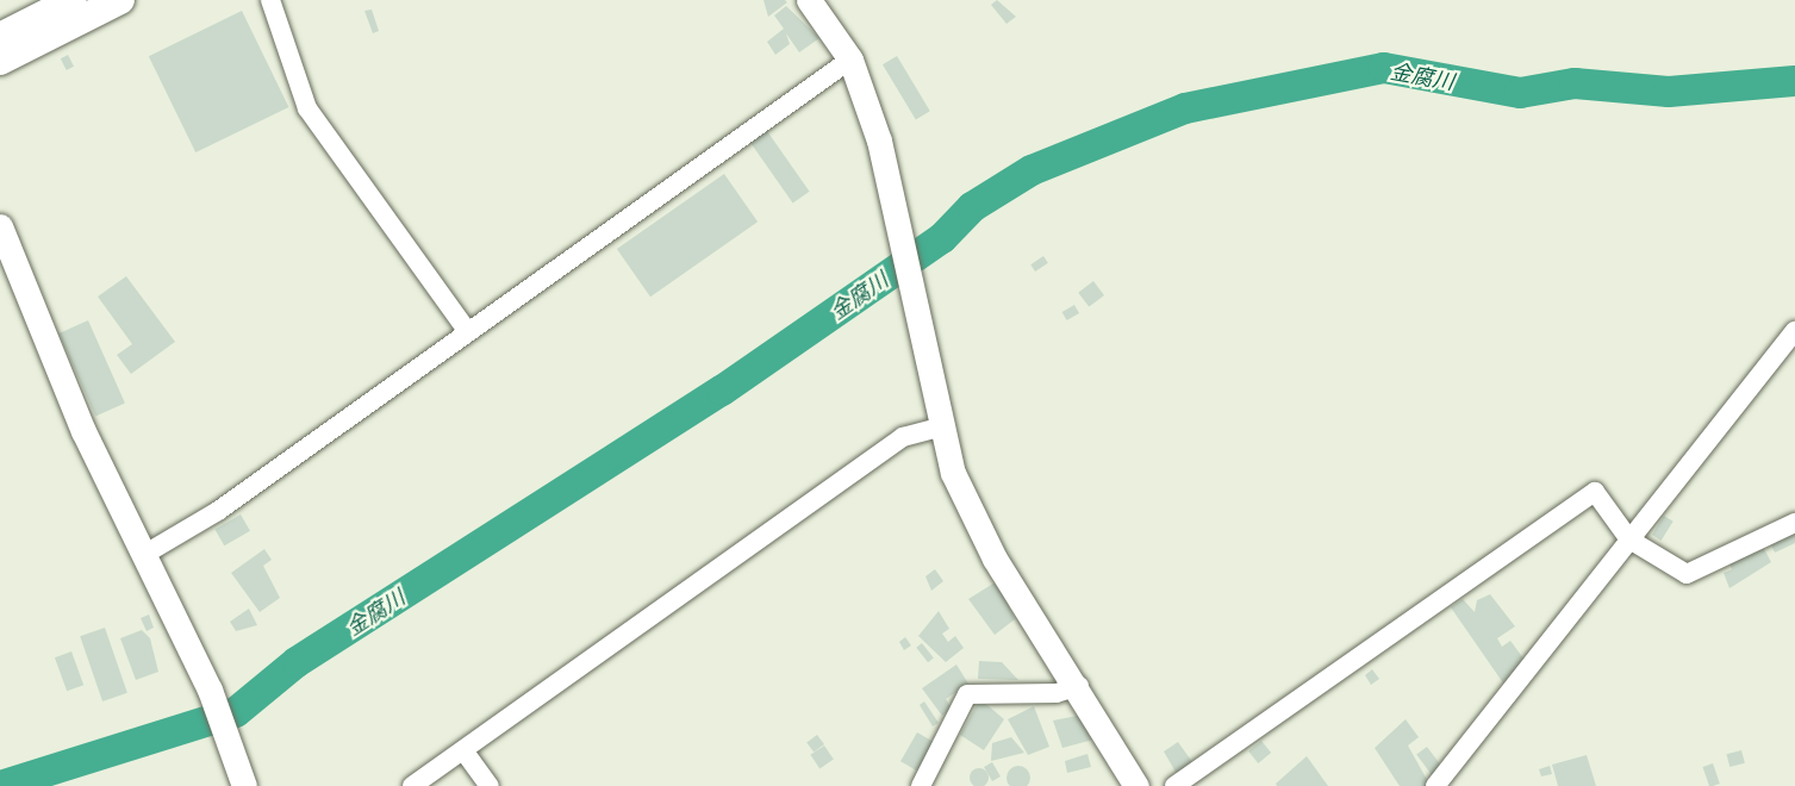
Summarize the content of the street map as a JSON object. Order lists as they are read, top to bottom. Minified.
{"water":["金腐川"]}
